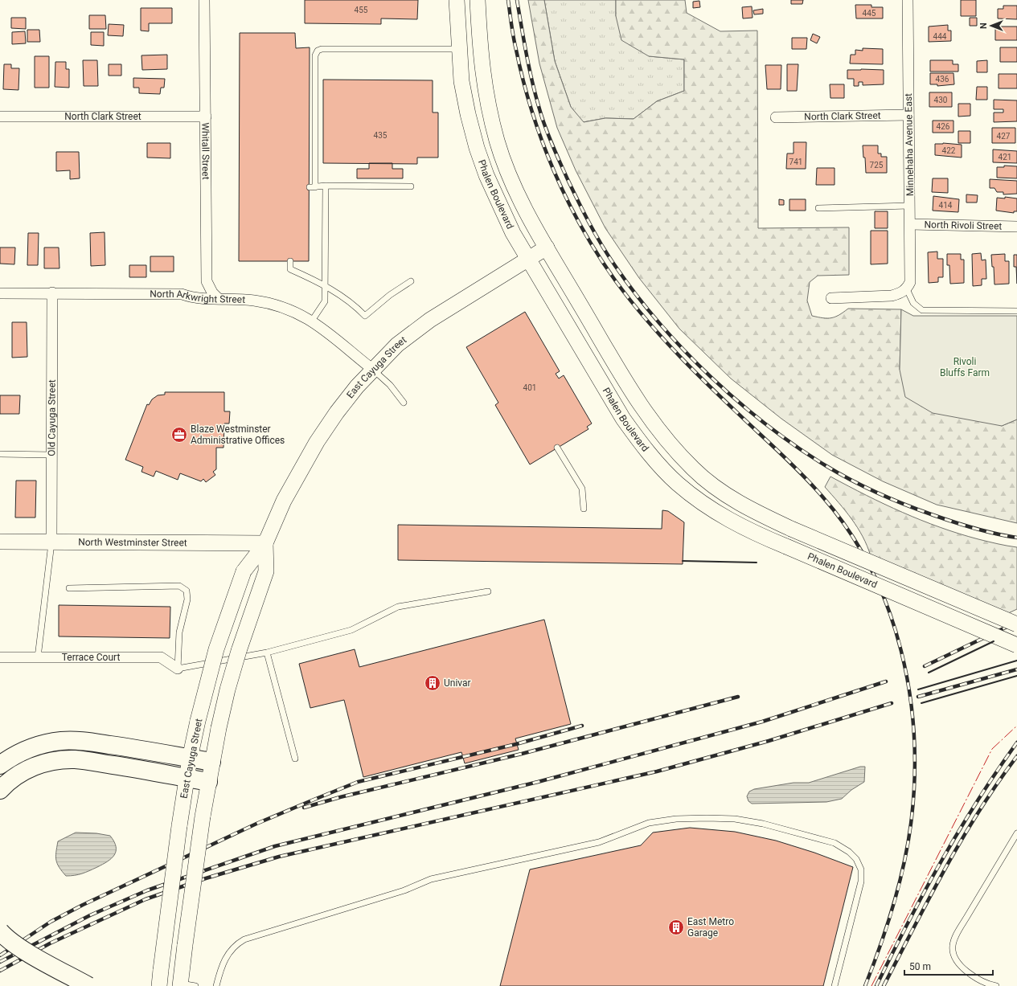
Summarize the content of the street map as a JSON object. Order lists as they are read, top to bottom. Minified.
{"streets":{"main road":["Phalen Boulevard","East Cayuga Street","North Westminster Street"],"street":["North Clark Street","Minnehaha Avenue East","Whitall Street","North Rivoli Street","North Arkwright Street","Old Cayuga Street","Terrace Court"]},"crossings":[["North Clark Street","Minnehaha Avenue East"],["North Clark Street","Whitall Street"],["Minnehaha Avenue East","North Rivoli Street"],["Whitall Street","North Arkwright Street"],["Phalen Boulevard","East Cayuga Street"],["North Arkwright Street","East Cayuga Street"],["North Arkwright Street","Old Cayuga Street"],["East Cayuga Street","North Westminster Street"],["Old Cayuga Street","North Westminster Street"]],"parks":["Rivoli Bluffs Farm"],"places":{"office":["Blaze Westminster Administrative Offices"],"building":["Univar","East Metro Garage"]},"house_numbers":["455","445","444","436","430","426","435","427","422","421","741","725","414","401"],"scale_bar":"50 m","north":"left"}
